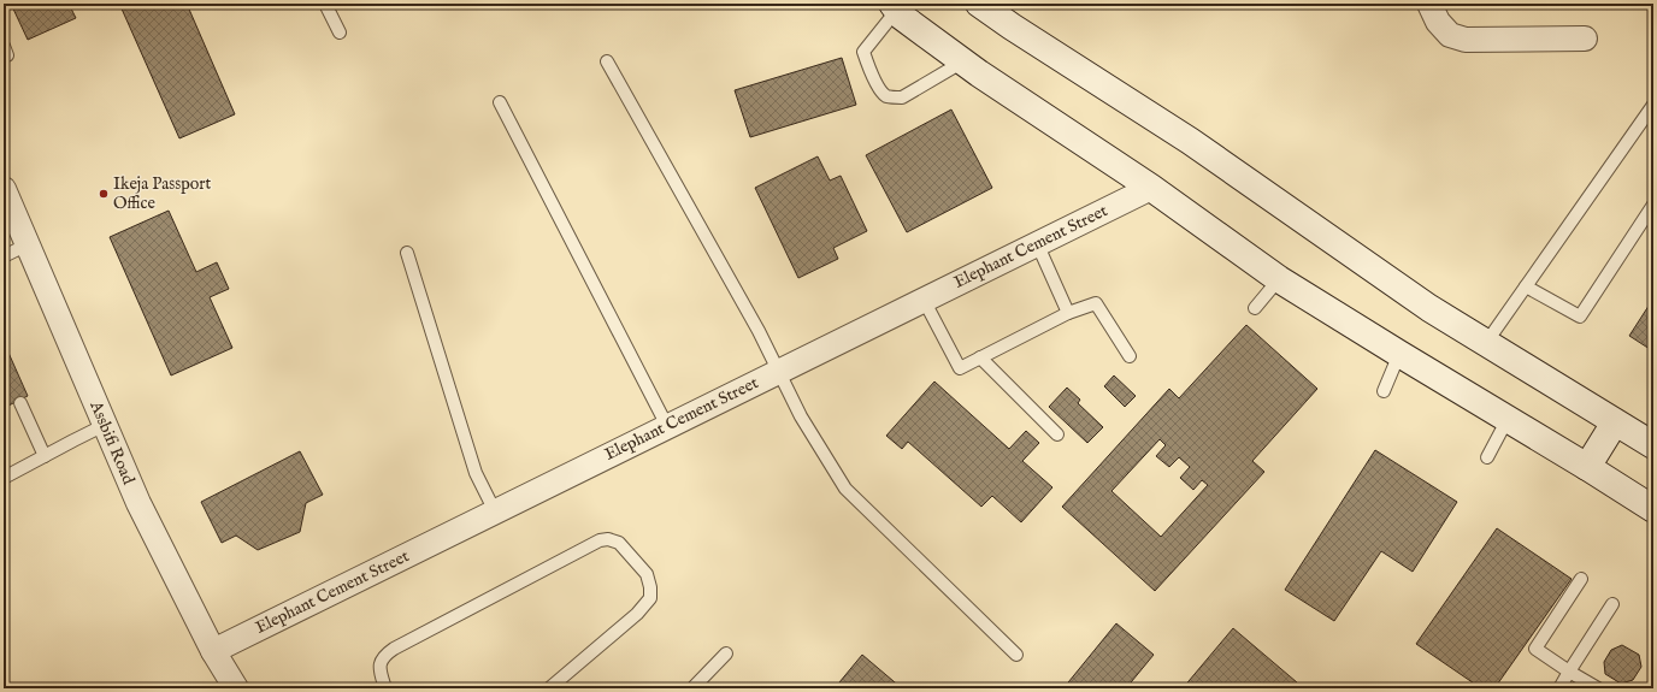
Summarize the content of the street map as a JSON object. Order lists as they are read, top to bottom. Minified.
{"streets":{"street":["Elephant Cement Street","Assbifi Road"]},"crossings":[["Elephant Cement Street","Assbifi Road"]],"places":["Ikeja Passport Office"]}
